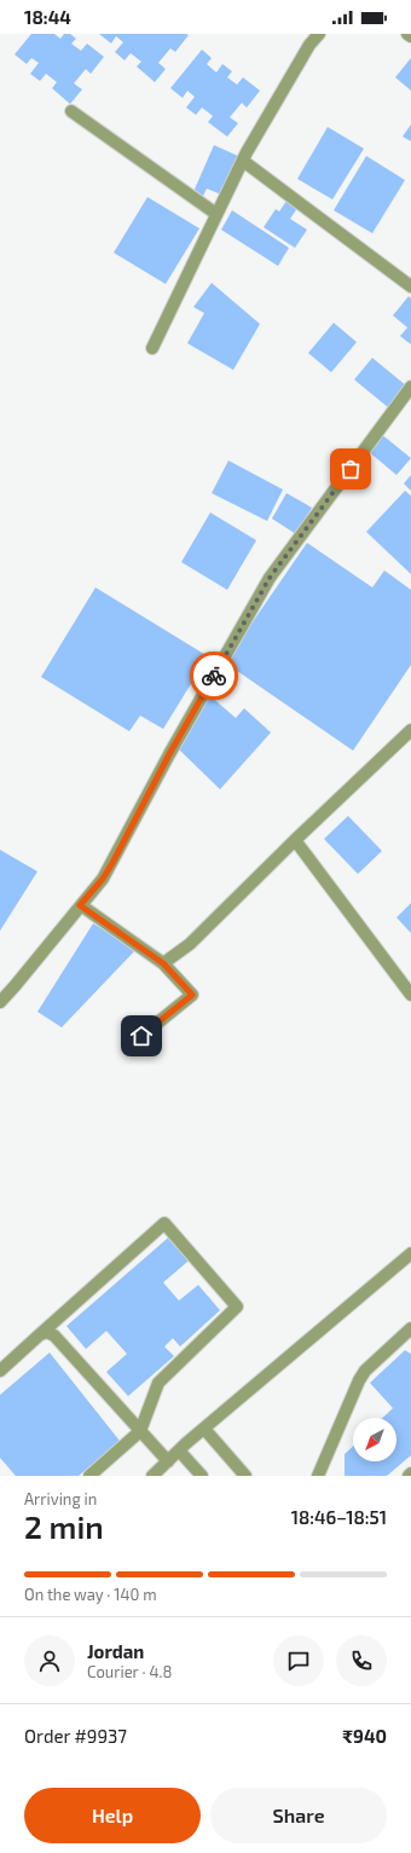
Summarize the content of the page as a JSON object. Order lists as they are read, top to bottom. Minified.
{"north":"bottom left","page":{"status":"18:44","heading":["2 min","Arriving in","18:46–18:51"],"panel":["Jordan","Courier · 4.8","Order #9937","₹940"],"bar":"On the way · 140 m","buttons":["Help","Share"]}}
